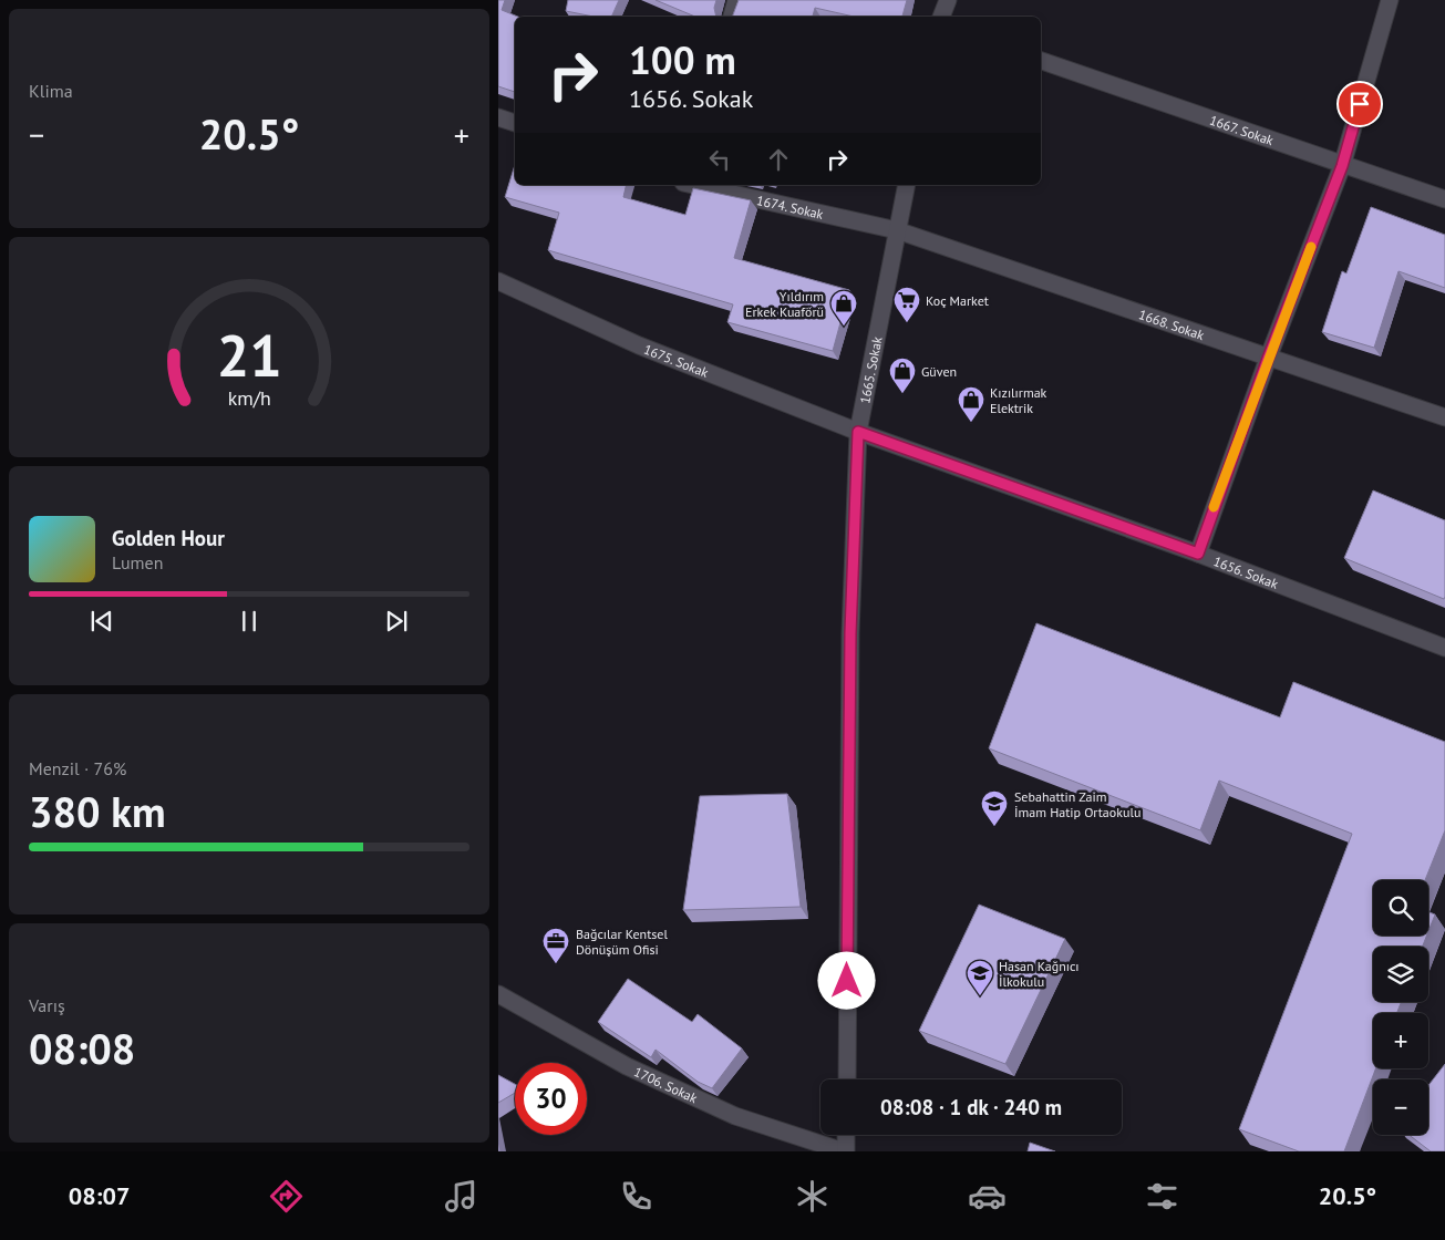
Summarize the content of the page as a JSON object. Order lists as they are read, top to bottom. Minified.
{"streets":{"street":["1667. Sokak","1674. Sokak","1668. Sokak","1675. Sokak","1665. Sokak","1656. Sokak","1706. Sokak"]},"crossings":[["1674. Sokak","1668. Sokak"],["1674. Sokak","1665. Sokak"],["1668. Sokak","1665. Sokak"],["1675. Sokak","1665. Sokak"],["1675. Sokak","1656. Sokak"],["1665. Sokak","1656. Sokak"]],"places":{"supermarket":["Koç Market"],"shop":["Yıldırım Erkek Kuaförü","Güven","Kızılırmak Elektrik"],"school or university":["Sebahattin Zaim İmam Hatip Ortaokulu","Hasan Kağnıcı İlkokulu"],"office":["Bağcılar Kentsel Dönüşüm Ofisi"]},"page":{"tile":["Klima",["Menzil · 76%","380 km"],["Varış","08:08"]],"turn":["100 m","1656. Sokak"],"heat":["−","20.5°","+"],"song":["Golden Hour","Lumen"],"map_buttons":["+","−"],"limit":"30","trip":"08:08 · 1 dk · 240 m","tabs":["08:07","20.5°"],"gauge":["21","km/h"]}}
